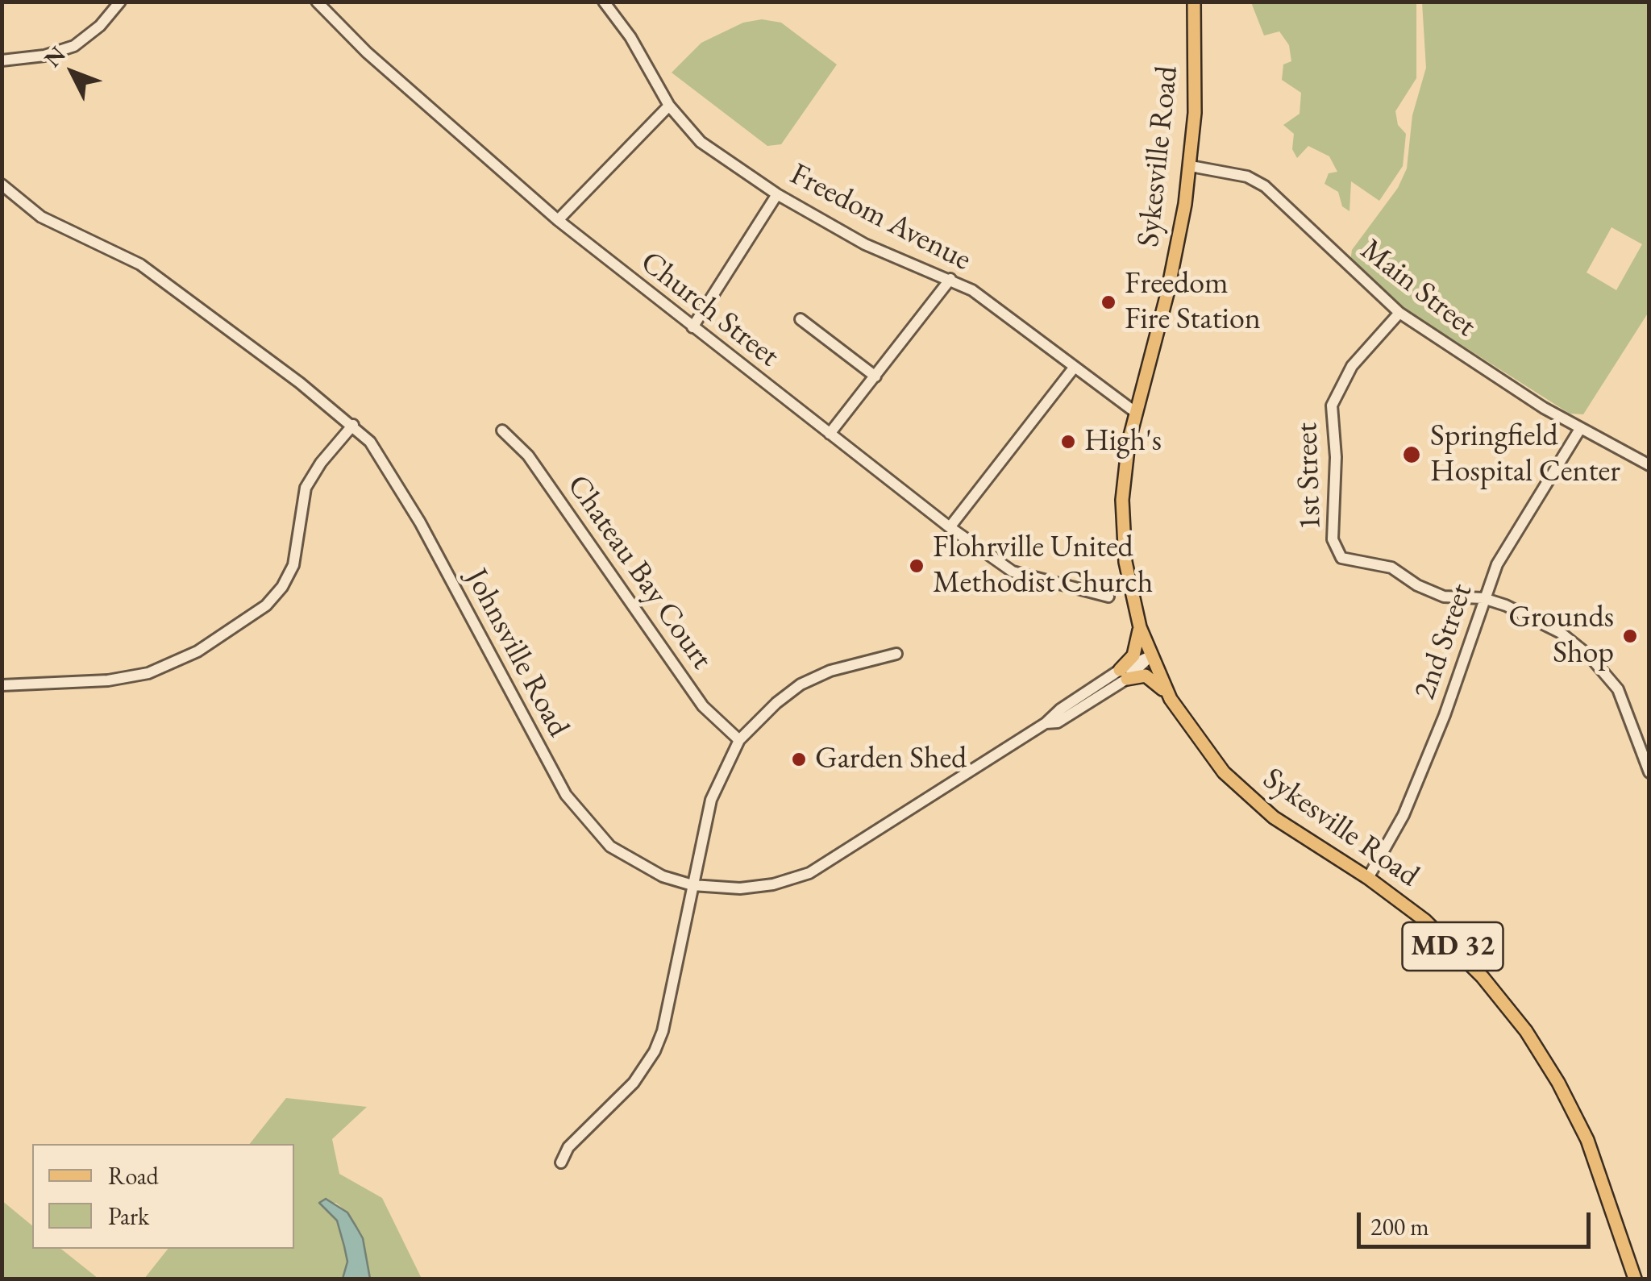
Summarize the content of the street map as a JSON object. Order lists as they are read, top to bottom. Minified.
{"streets":{"main road":["Sykesville Road","MD 32"],"street":["Freedom Avenue","Main Street","Church Street","1st Street","Chateau Bay Court","2nd Street","Johnsville Road"]},"crossings":[["Sykesville Road","Freedom Avenue"],["Sykesville Road","Main Street"],["Sykesville Road","2nd Street"],["Sykesville Road","Johnsville Road"],["Main Street","1st Street"],["Main Street","2nd Street"],["1st Street","2nd Street"]],"places":["Freedom Fire Station","High's","Springfield Hospital Center","Flohrville United Methodist Church","Grounds Shop","Garden Shed"],"legend":["Road","Park"],"scale_bar":"200 m","north":"top left"}
